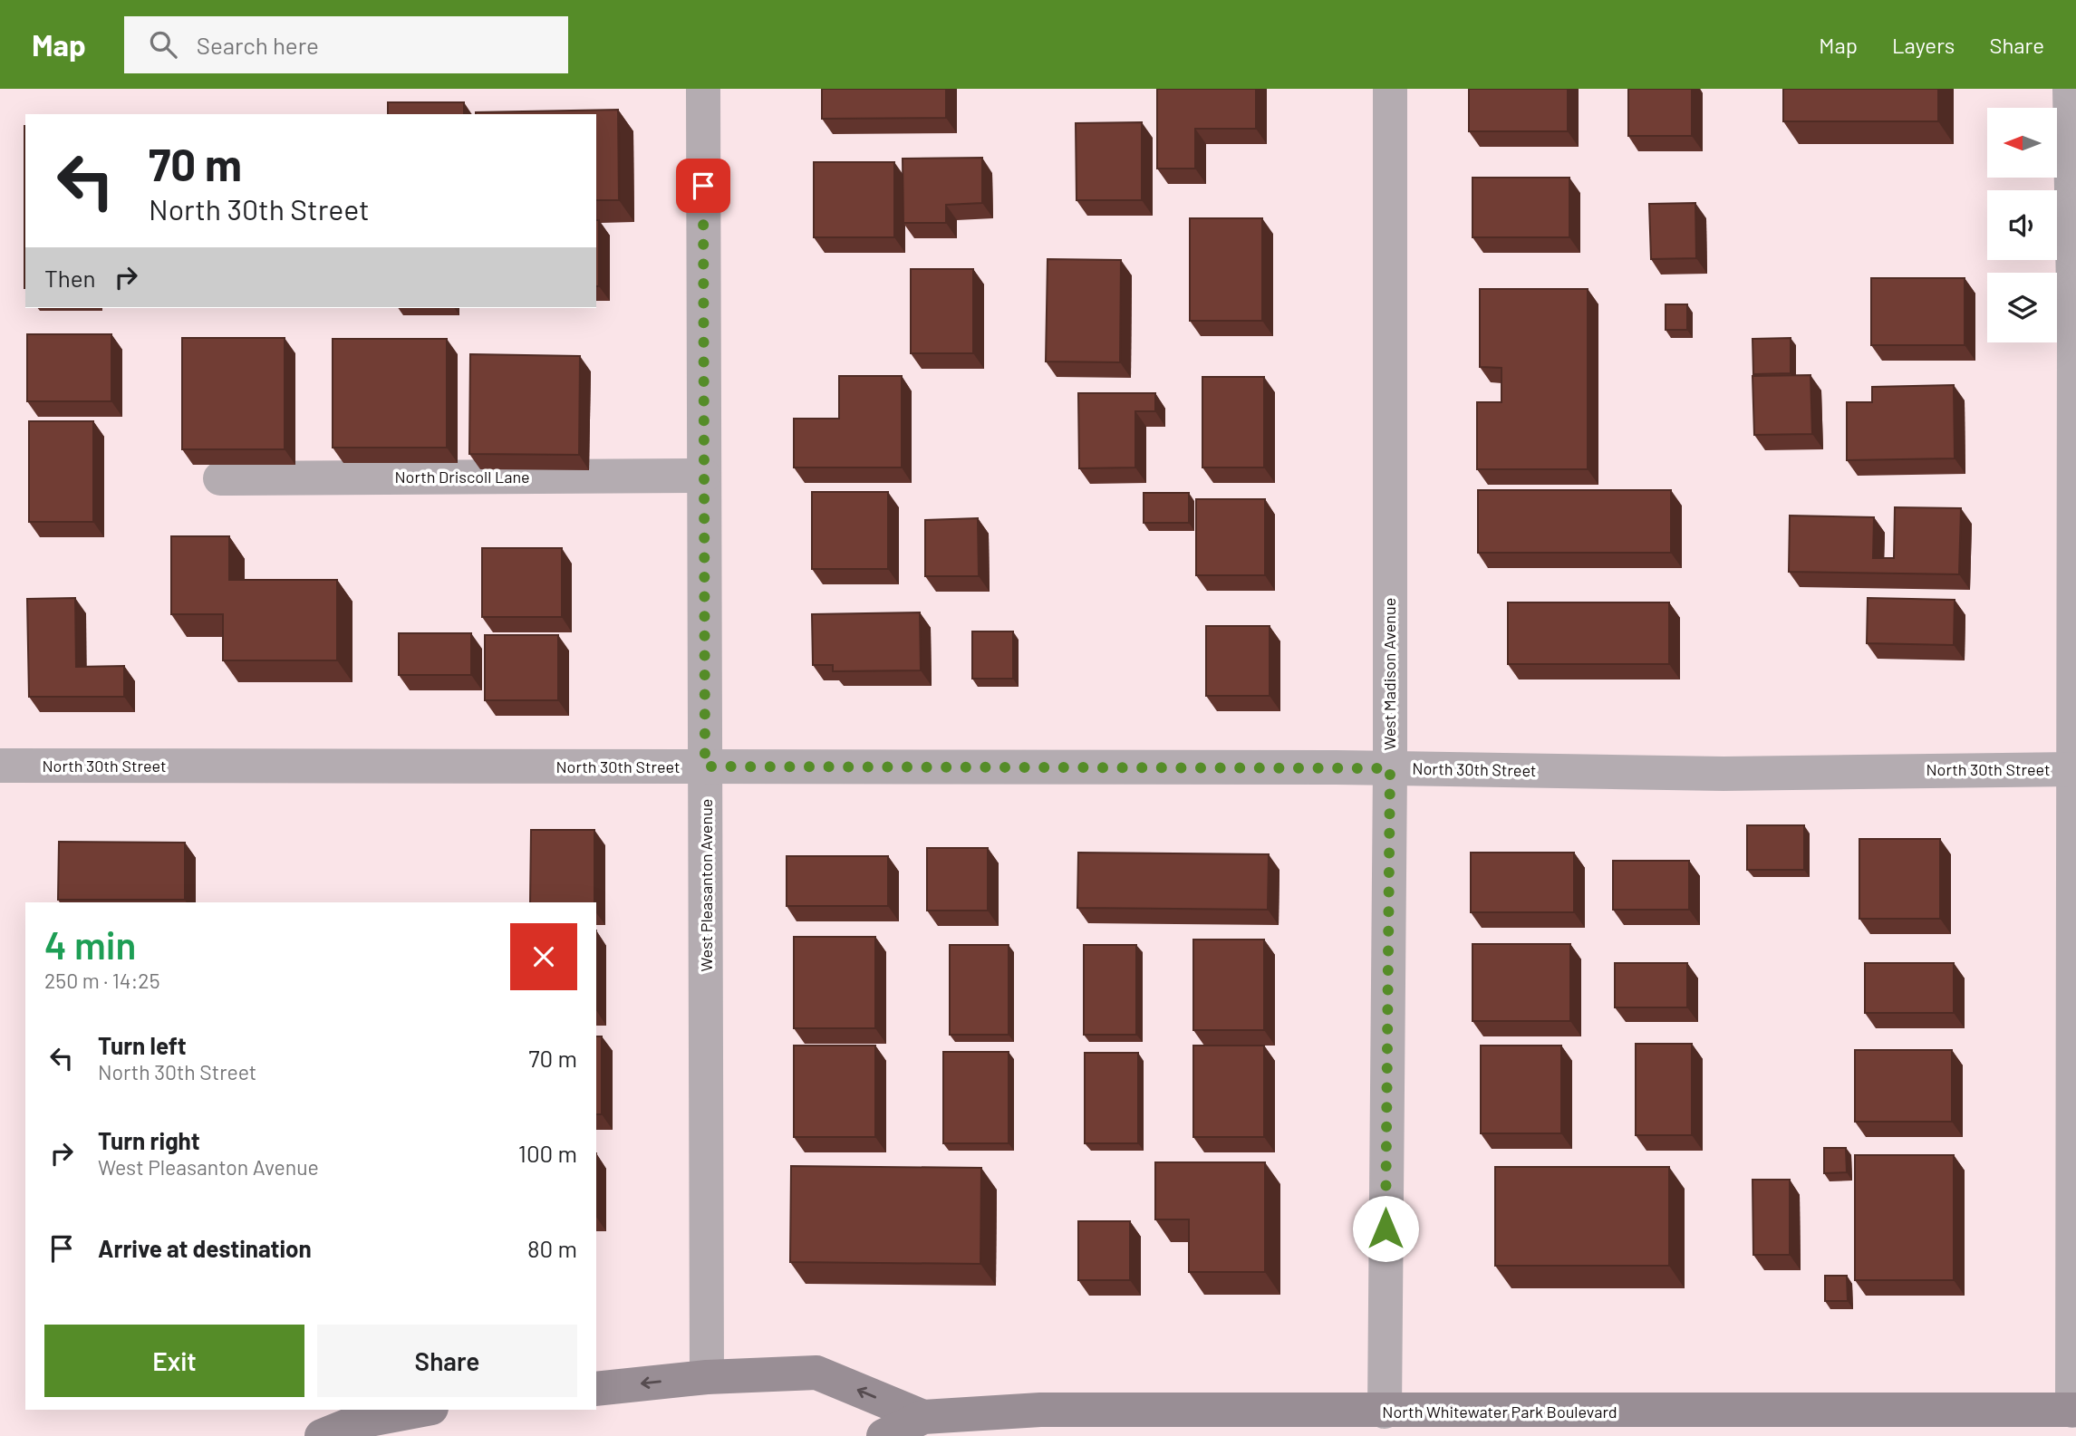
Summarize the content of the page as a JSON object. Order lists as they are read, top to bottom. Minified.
{"streets":{"street":["North Driscoll Lane","West Madison Avenue","North 30th Street","West Pleasanton Avenue","North Whitewater Park Boulevard"]},"crossings":[["North Driscoll Lane","West Pleasanton Avenue"],["West Madison Avenue","North 30th Street"],["West Madison Avenue","North Whitewater Park Boulevard"],["North 30th Street","West Pleasanton Avenue"],["West Pleasanton Avenue","North Whitewater Park Boulevard"]],"north":"left","page":{"header":"Map","search":"Search here","nav":["Map","Layers","Share"],"turn":["70 m","North 30th Street"],"then":"Then","heading":["4 min","250 m · 14:25"],"list":[{"name":"Turn left","note":"North 30th Street","value":"70 m"},{"name":"Turn right","note":"West Pleasanton Avenue","value":"100 m"},{"name":"Arrive at destination","value":"80 m"}],"buttons":["Exit","Share"]}}
